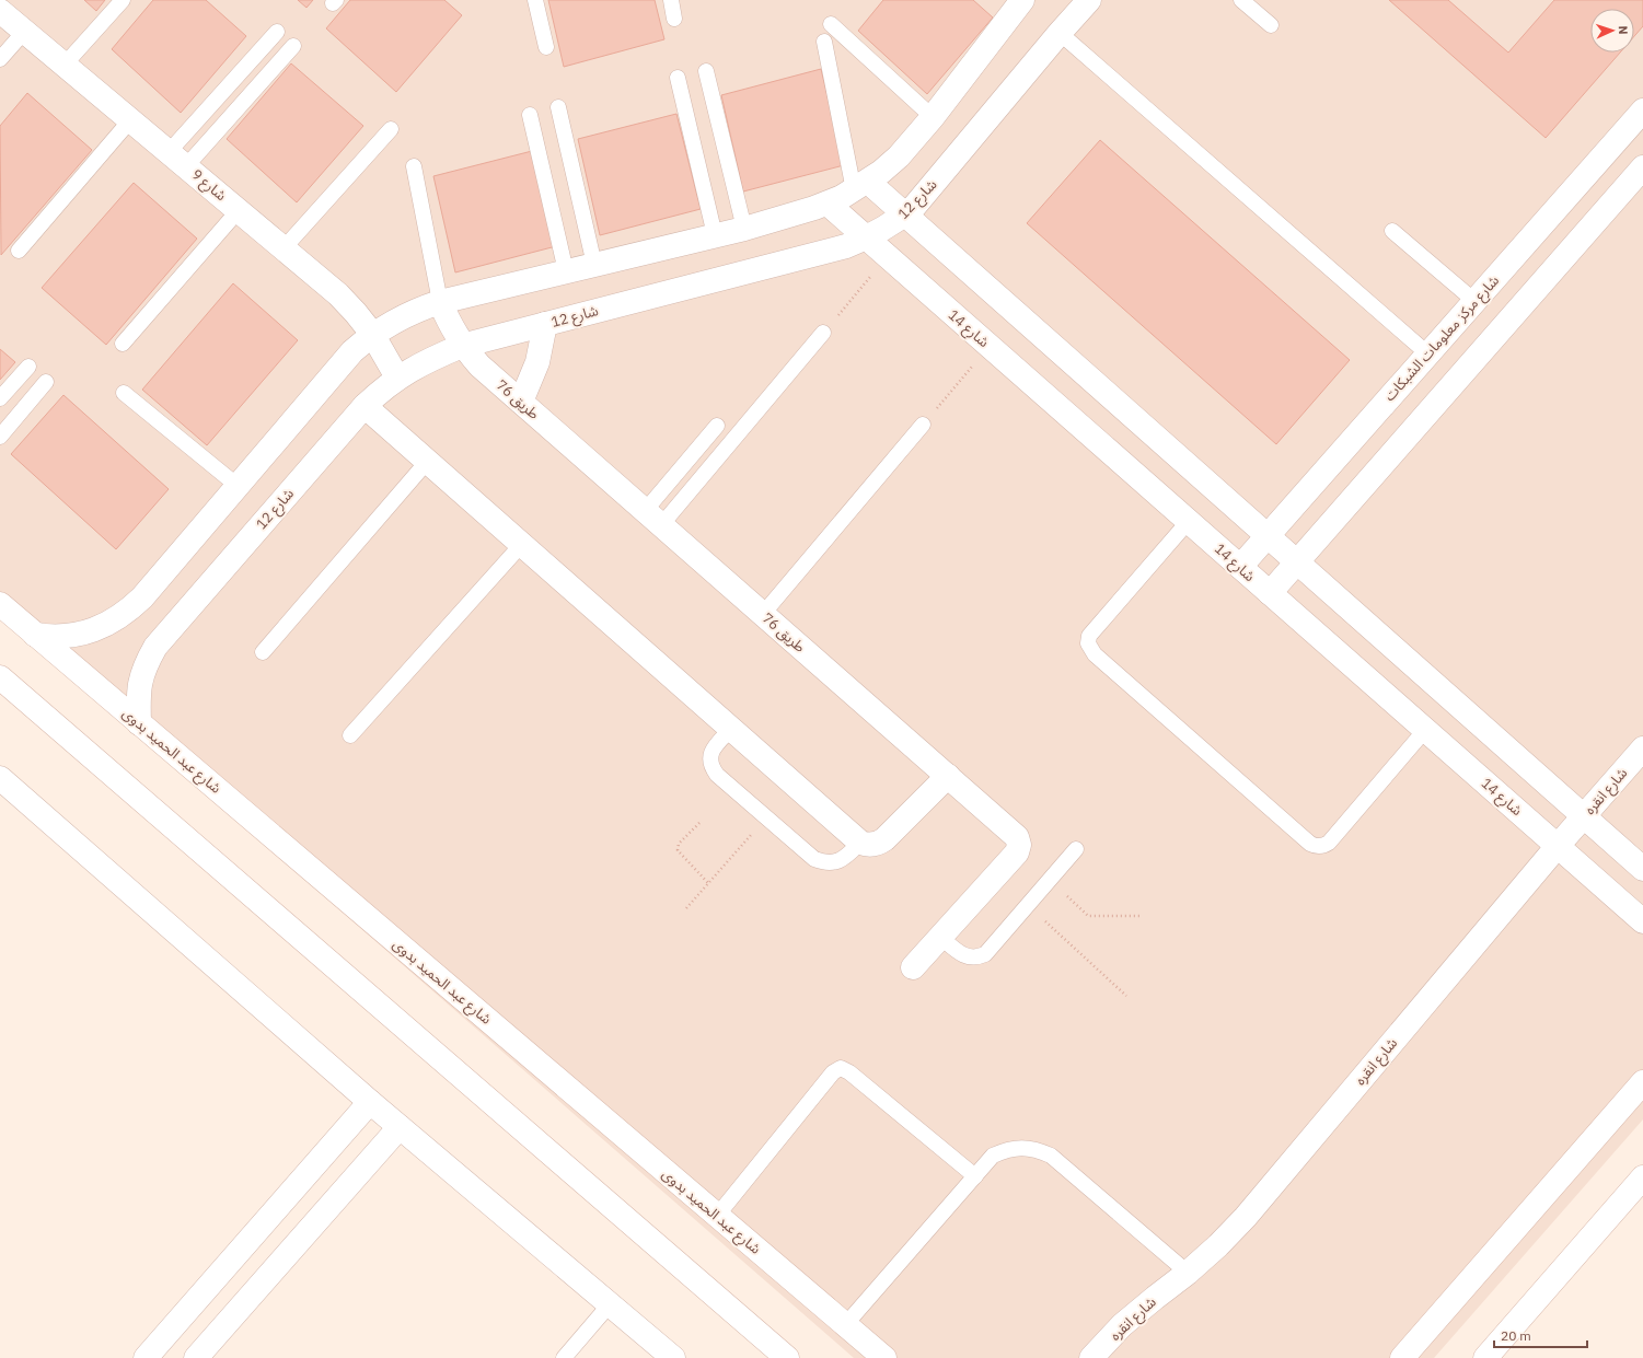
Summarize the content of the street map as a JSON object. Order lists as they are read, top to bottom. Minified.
{"streets":{"street":["شارع 9","شارع 12","شارع 14","شارع مركز معلومات الشبكات","طريق 76","شارع عبد الحميد بدوى","شارع انقره"]},"crossings":[["شارع 9","شارع 12"],["شارع 12","شارع 14"],["شارع 12","طريق 76"],["شارع 12","شارع عبد الحميد بدوى"],["شارع 14","شارع مركز معلومات الشبكات"],["شارع 14","شارع انقره"]],"scale_bar":"20 m","north":"right"}
